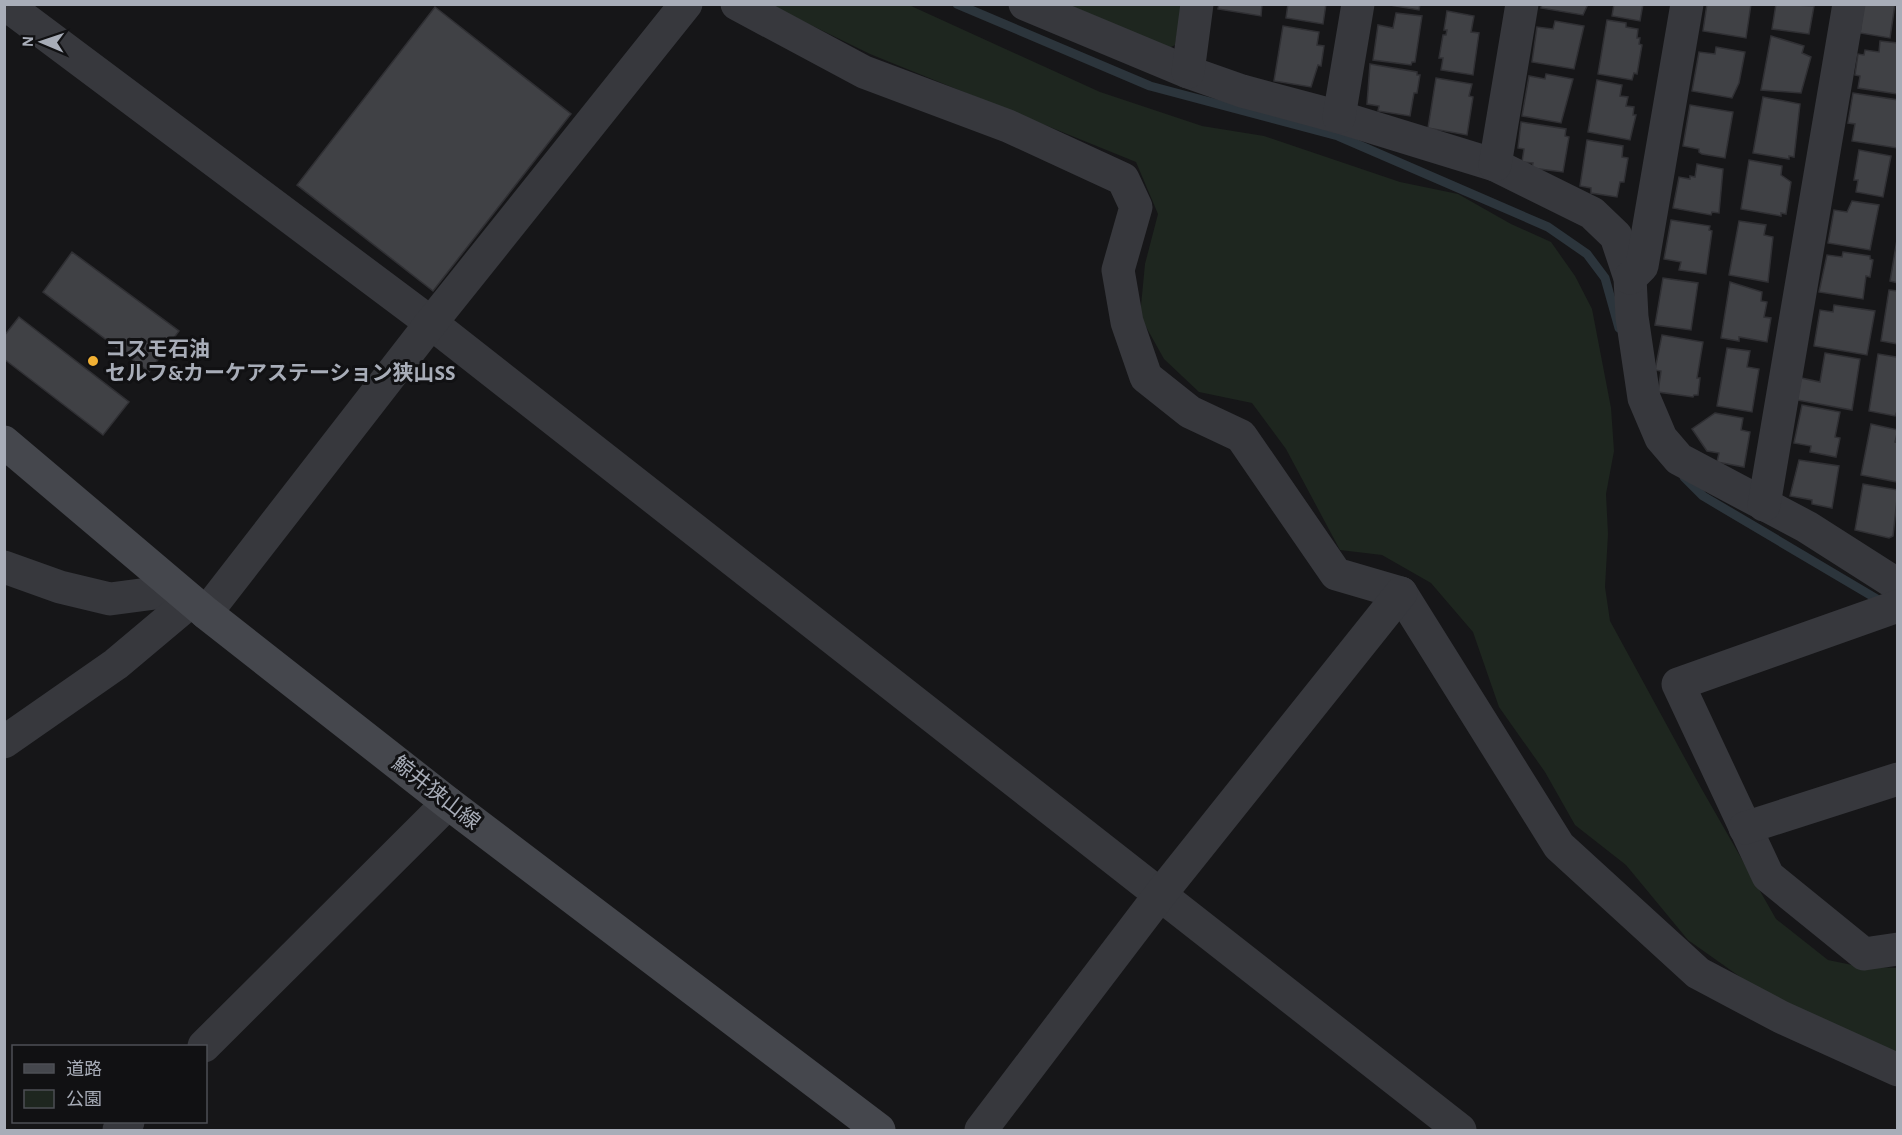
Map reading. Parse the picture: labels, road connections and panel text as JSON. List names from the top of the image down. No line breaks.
{"streets":{"main road":["鯨井狭山線"]},"places":["コスモ石油 セルフ&カーケアステーション狭山SS"],"legend":["道路","公園"],"north":"left"}
